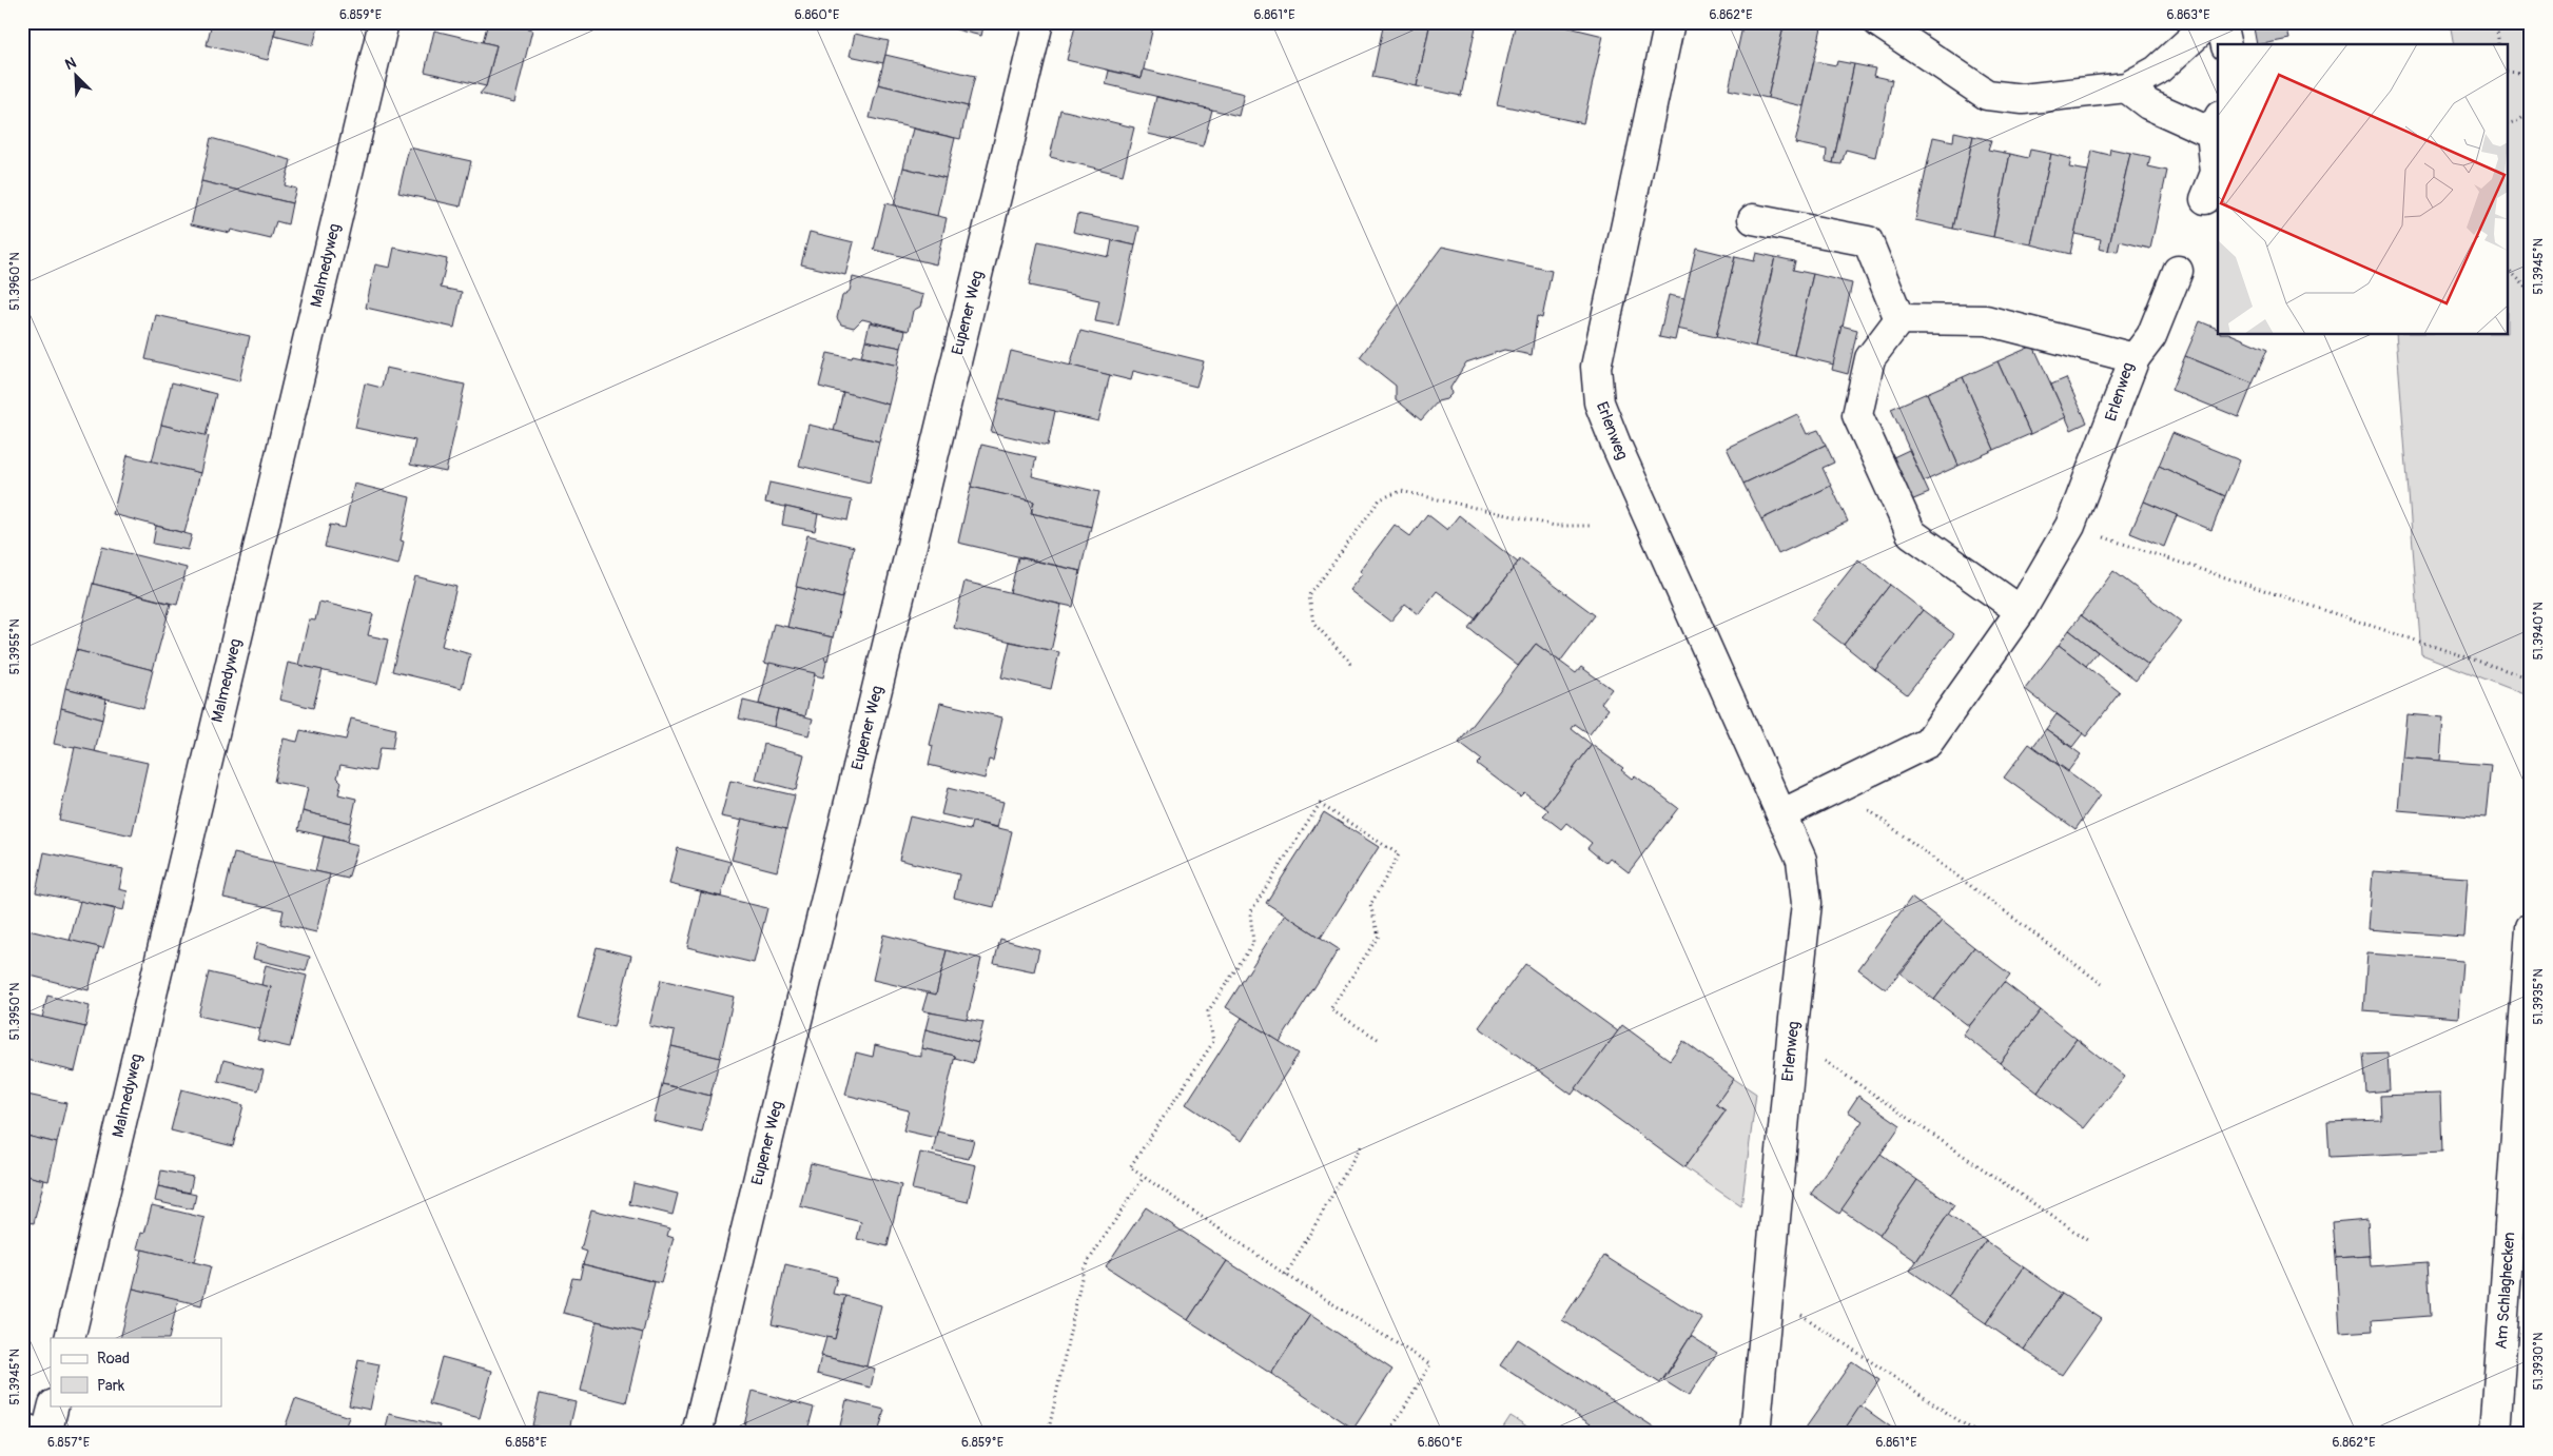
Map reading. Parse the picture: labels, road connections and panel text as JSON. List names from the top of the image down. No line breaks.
{"streets":{"street":["Malmedyweg","Eupener Weg","Erlenweg","Am Schlaghecken"]},"legend":["Road","Park"],"north":"top left","coordinates":["6.859°E","6.860°E","6.861°E","6.862°E","6.863°E","51.3945°N","51.3960°N","51.3940°N","51.3955°N","51.3935°N","51.3950°N","51.3930°N","6.857°E","6.858°E"]}
